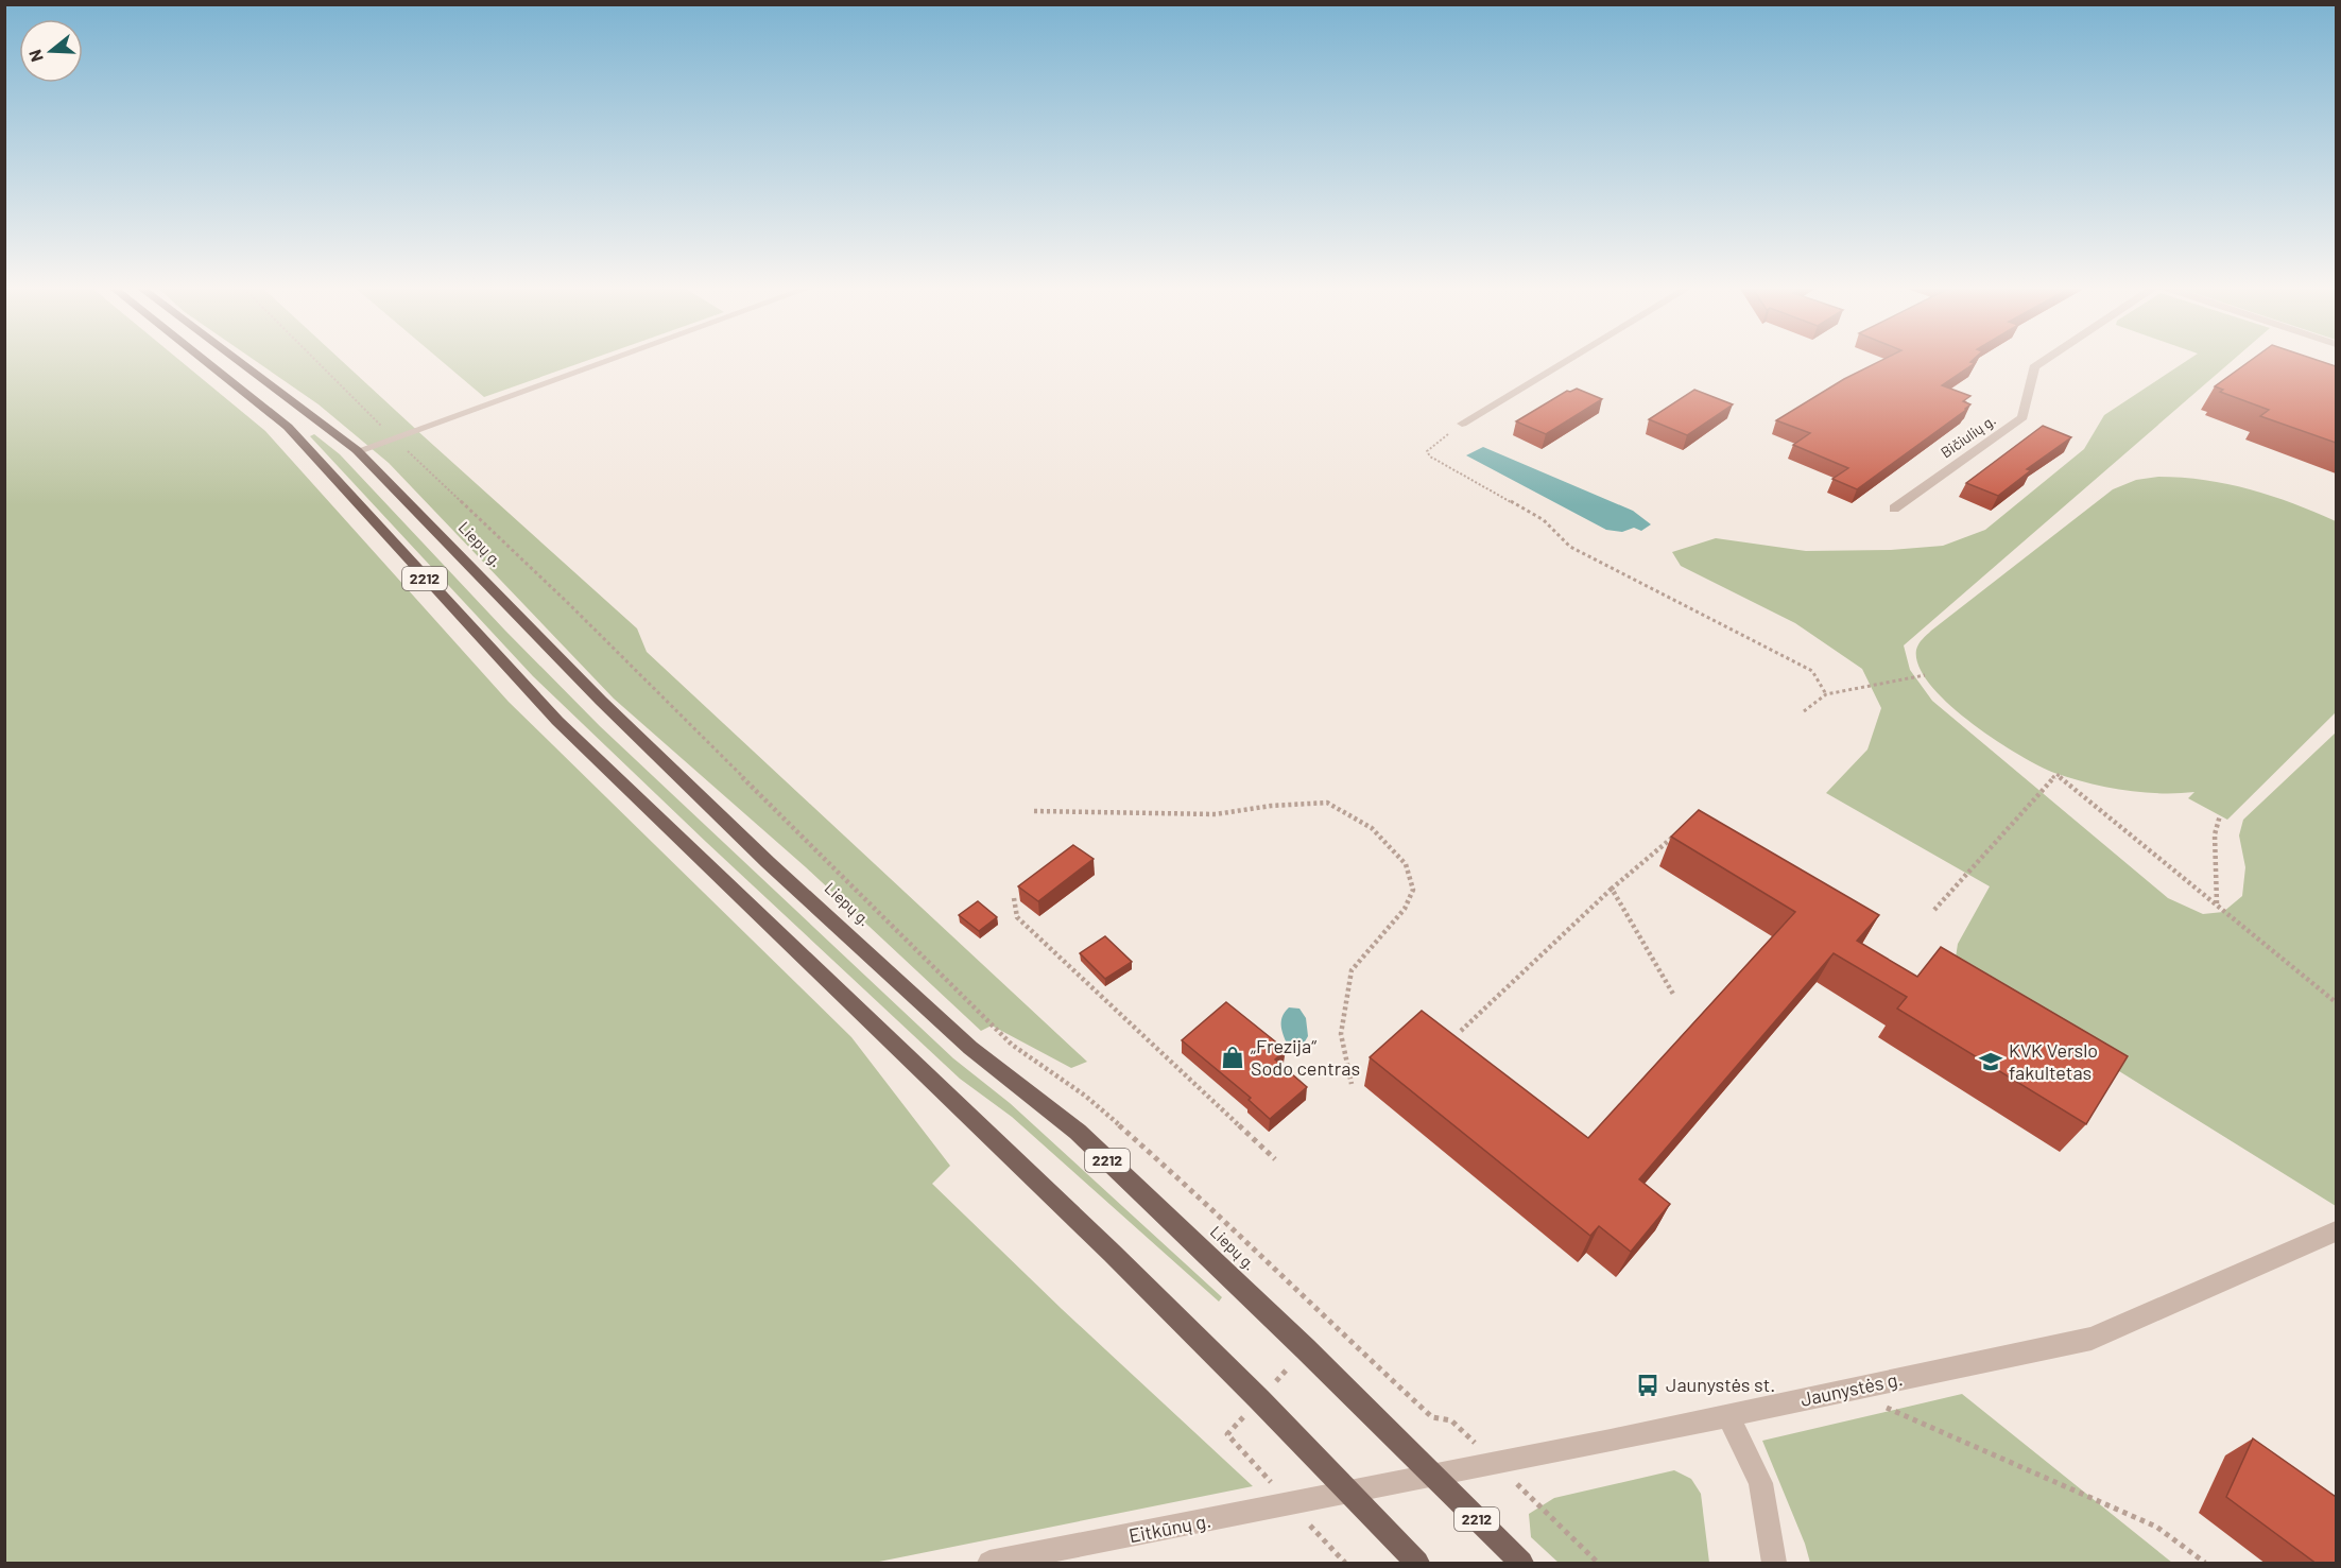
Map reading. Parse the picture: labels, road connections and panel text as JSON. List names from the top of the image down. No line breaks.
{"streets":{"main road":["Liepų g.","2212"],"street":["Bičiulių g.","Jaunystės g.","Eitkūnų g."]},"crossings":[["Liepų g.","Jaunystės g."],["2212","Jaunystės g."],["2212","Eitkūnų g."],["Jaunystės g.","Eitkūnų g."]],"places":{"shop":["„Frezija“ Sodo centras"],"school or university":["KVK Verslo fakultetas"],"bus stop":["Jaunystės st."]},"north":"left"}
